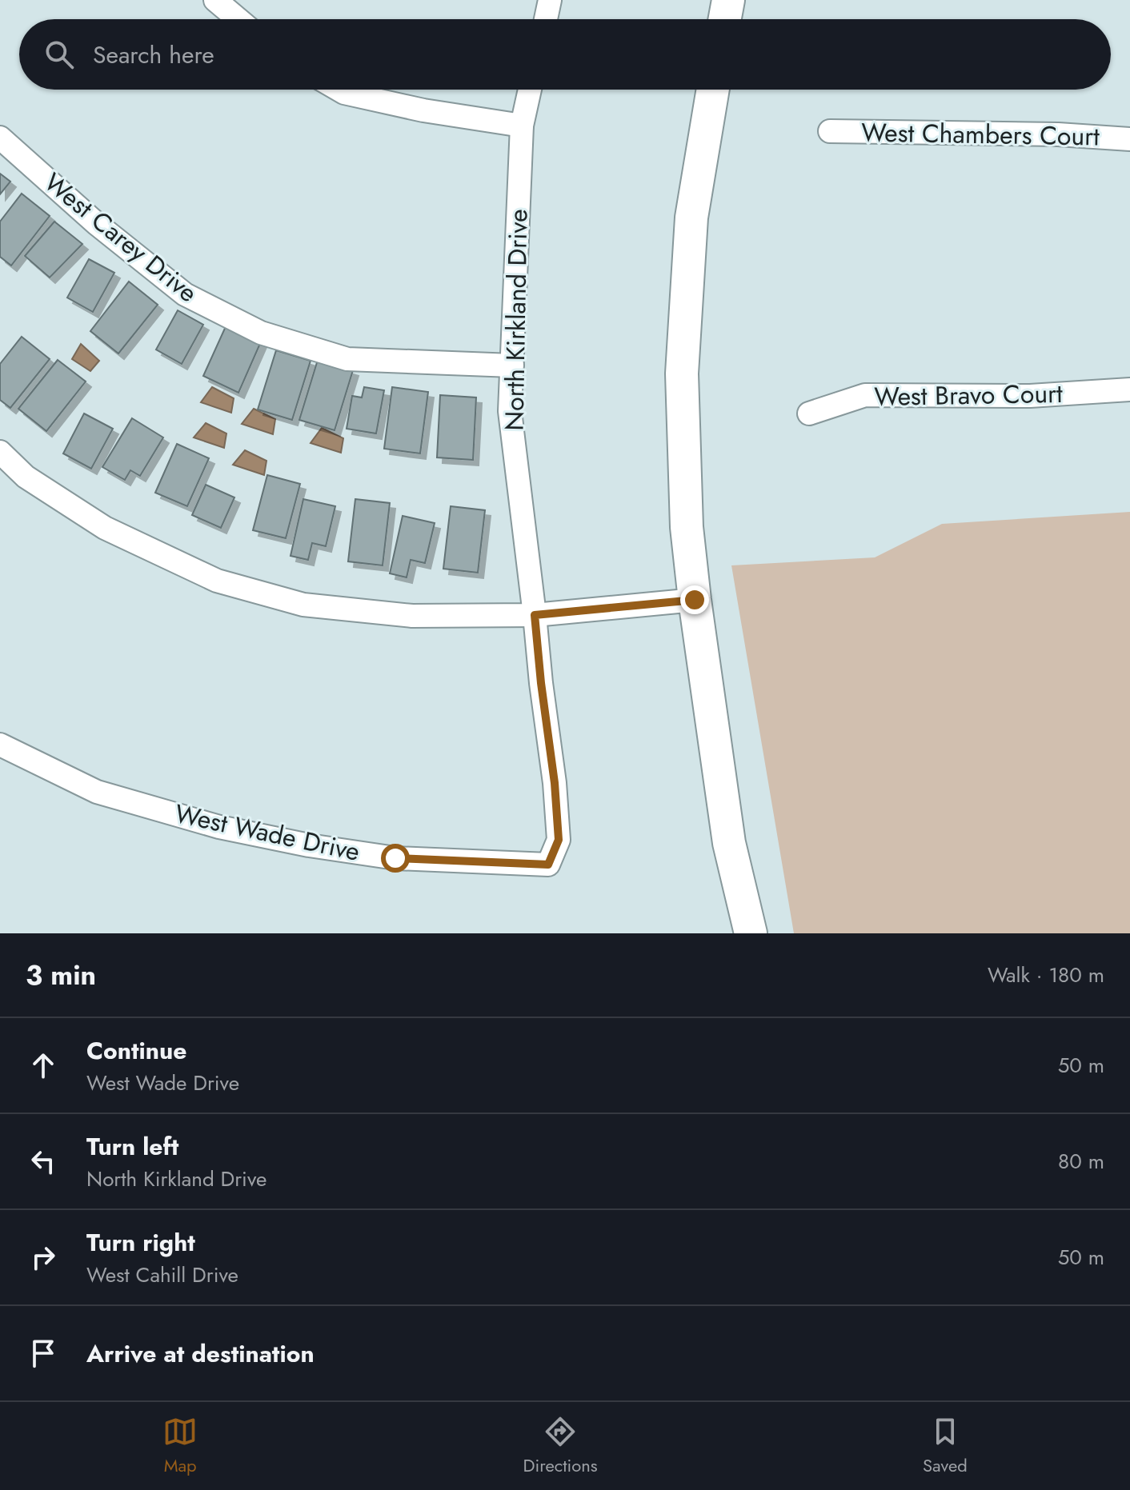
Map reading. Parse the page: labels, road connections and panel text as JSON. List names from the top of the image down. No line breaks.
{"streets":{"street":["West Chambers Court","West Carey Drive","North Kirkland Drive","West Bravo Court","West Wade Drive"]},"crossings":[["West Carey Drive","North Kirkland Drive"],["North Kirkland Drive","West Wade Drive"]],"page":{"search":"Search here","heading":["3 min","Walk · 180 m"],"list":[["Continue","West Wade Drive","50 m"],["Turn left","North Kirkland Drive","80 m"],["Turn right","West Cahill Drive","50 m"],"Arrive at destination"],"nav":["Map","Directions","Saved"]}}
